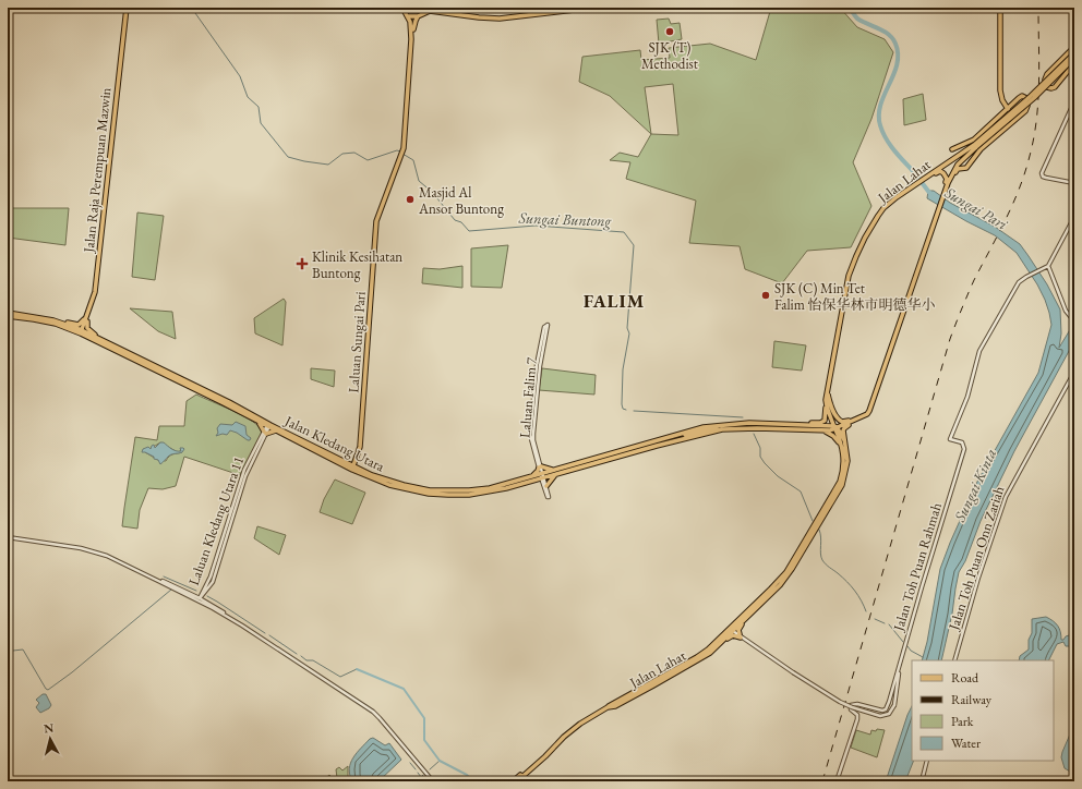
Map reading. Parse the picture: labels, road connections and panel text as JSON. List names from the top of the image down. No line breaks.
{"streets":{"main road":["Jalan Raja Perempuan Mazwin","Jalan Lahat","Laluan Sungai Pari","Jalan Kledang Utara"],"street":["Laluan Falim 7","Laluan Kledang Utara 11","Jalan Toh Puan Onn Zariah","Jalan Toh Puan Rahmah"]},"crossings":[["Jalan Raja Perempuan Mazwin","Jalan Kledang Utara"],["Jalan Lahat","Jalan Kledang Utara"],["Laluan Sungai Pari","Jalan Kledang Utara"],["Laluan Falim 7","Jalan Kledang Utara"],["Jalan Kledang Utara","Laluan Kledang Utara 11"]],"districts":["FALIM"],"water":["Sungai Pari","Sungai Buntong","Sungai Kinta"],"places":{"other":["SJK (T) Methodist","Masjid Al Ansor Buntong","SJK (C) Min Tet Falim 怡保华林市明德华小"],"health":["Klinik Kesihatan Buntong"]},"legend":["Road","Railway","Park","Water"],"north":"top"}
